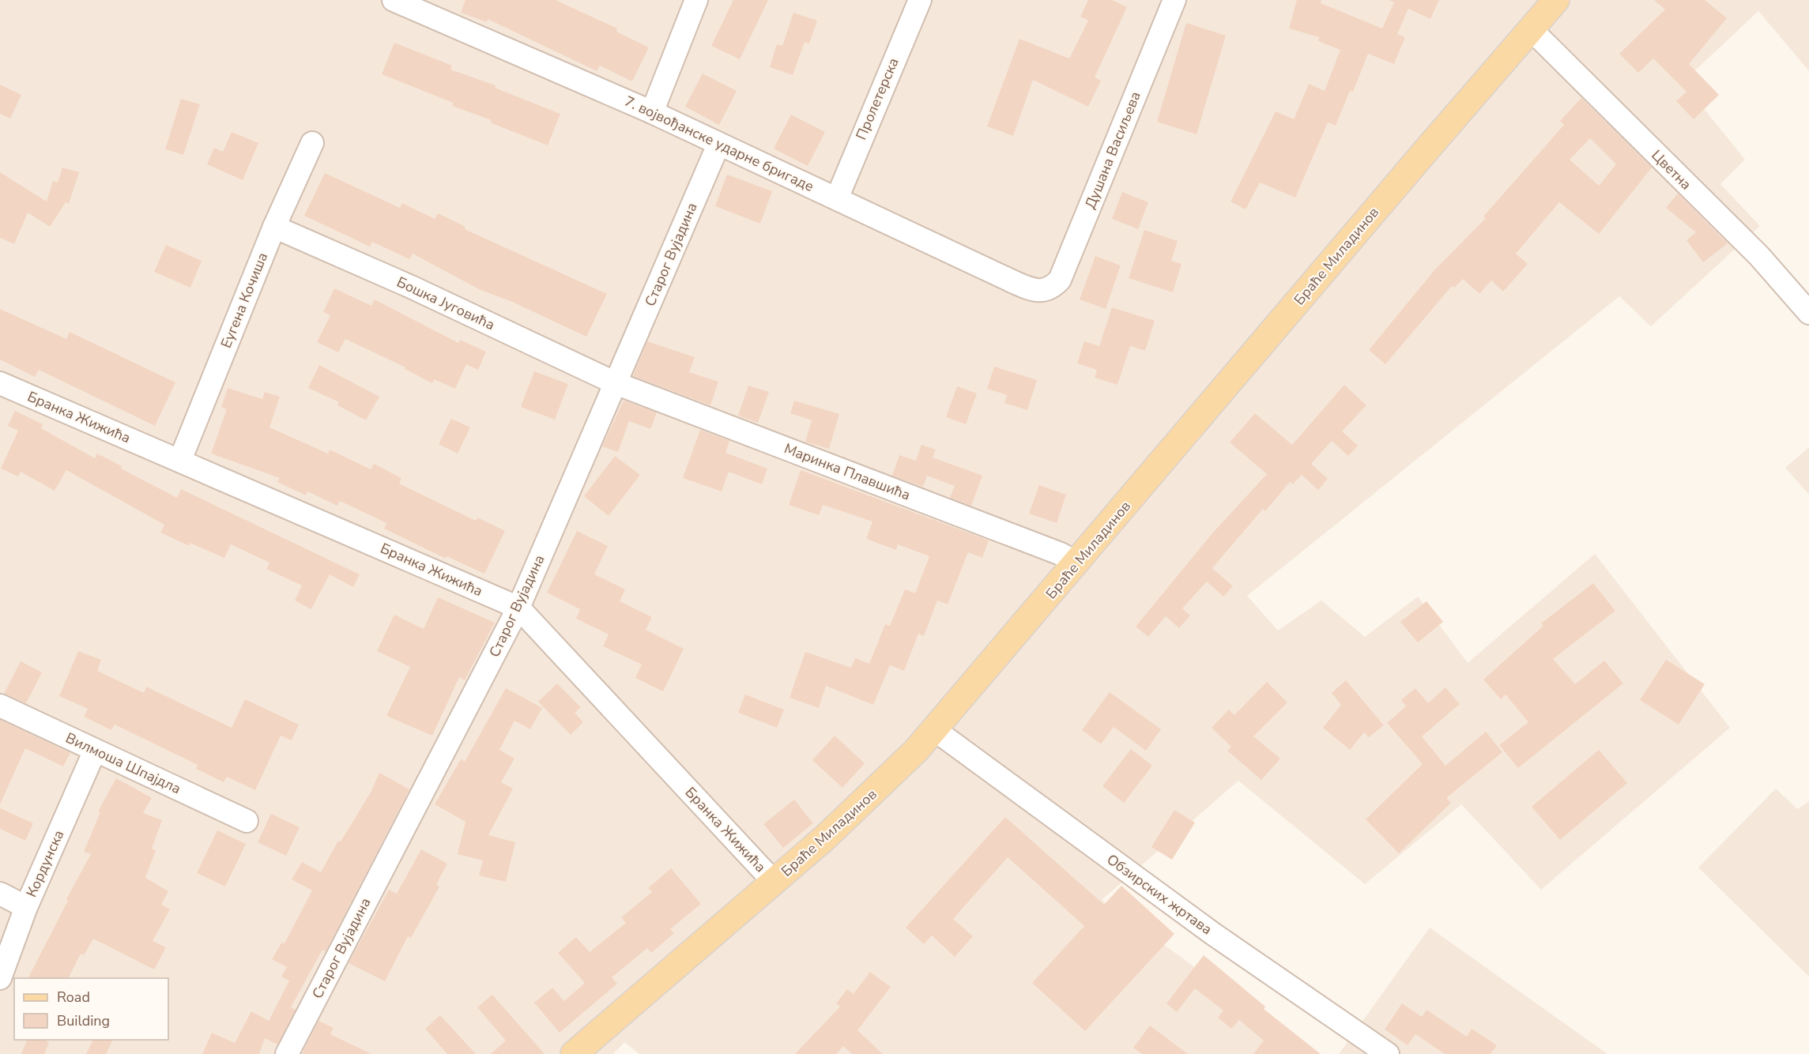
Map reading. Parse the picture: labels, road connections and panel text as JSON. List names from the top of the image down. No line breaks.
{"streets":{"main road":["Браће Миладинов"],"street":["Пролетерска","7. војвођанске ударне бригаде","Душана Васиљева","Цветна","Старог Вујадина","Еугена Кочиша","Бошка Југовића","Бранка Жижића","Маринка Плавшића","Вилмоша Шпајдла","Кордунска","Обзирских жртава"]},"crossings":[["Пролетерска","7. војвођанске ударне бригаде"],["7. војвођанске ударне бригаде","Душана Васиљева"],["7. војвођанске ударне бригаде","Старог Вујадина"],["Цветна","Браће Миладинов"],["Старог Вујадина","Бошка Југовића"],["Старог Вујадина","Бранка Жижића"],["Старог Вујадина","Маринка Плавшића"],["Браће Миладинов","Бранка Жижића"],["Браће Миладинов","Маринка Плавшића"],["Браће Миладинов","Обзирских жртава"],["Еугена Кочиша","Бошка Југовића"],["Еугена Кочиша","Бранка Жижића"],["Бошка Југовића","Маринка Плавшића"],["Вилмоша Шпајдла","Кордунска"]],"legend":["Road","Building"]}
